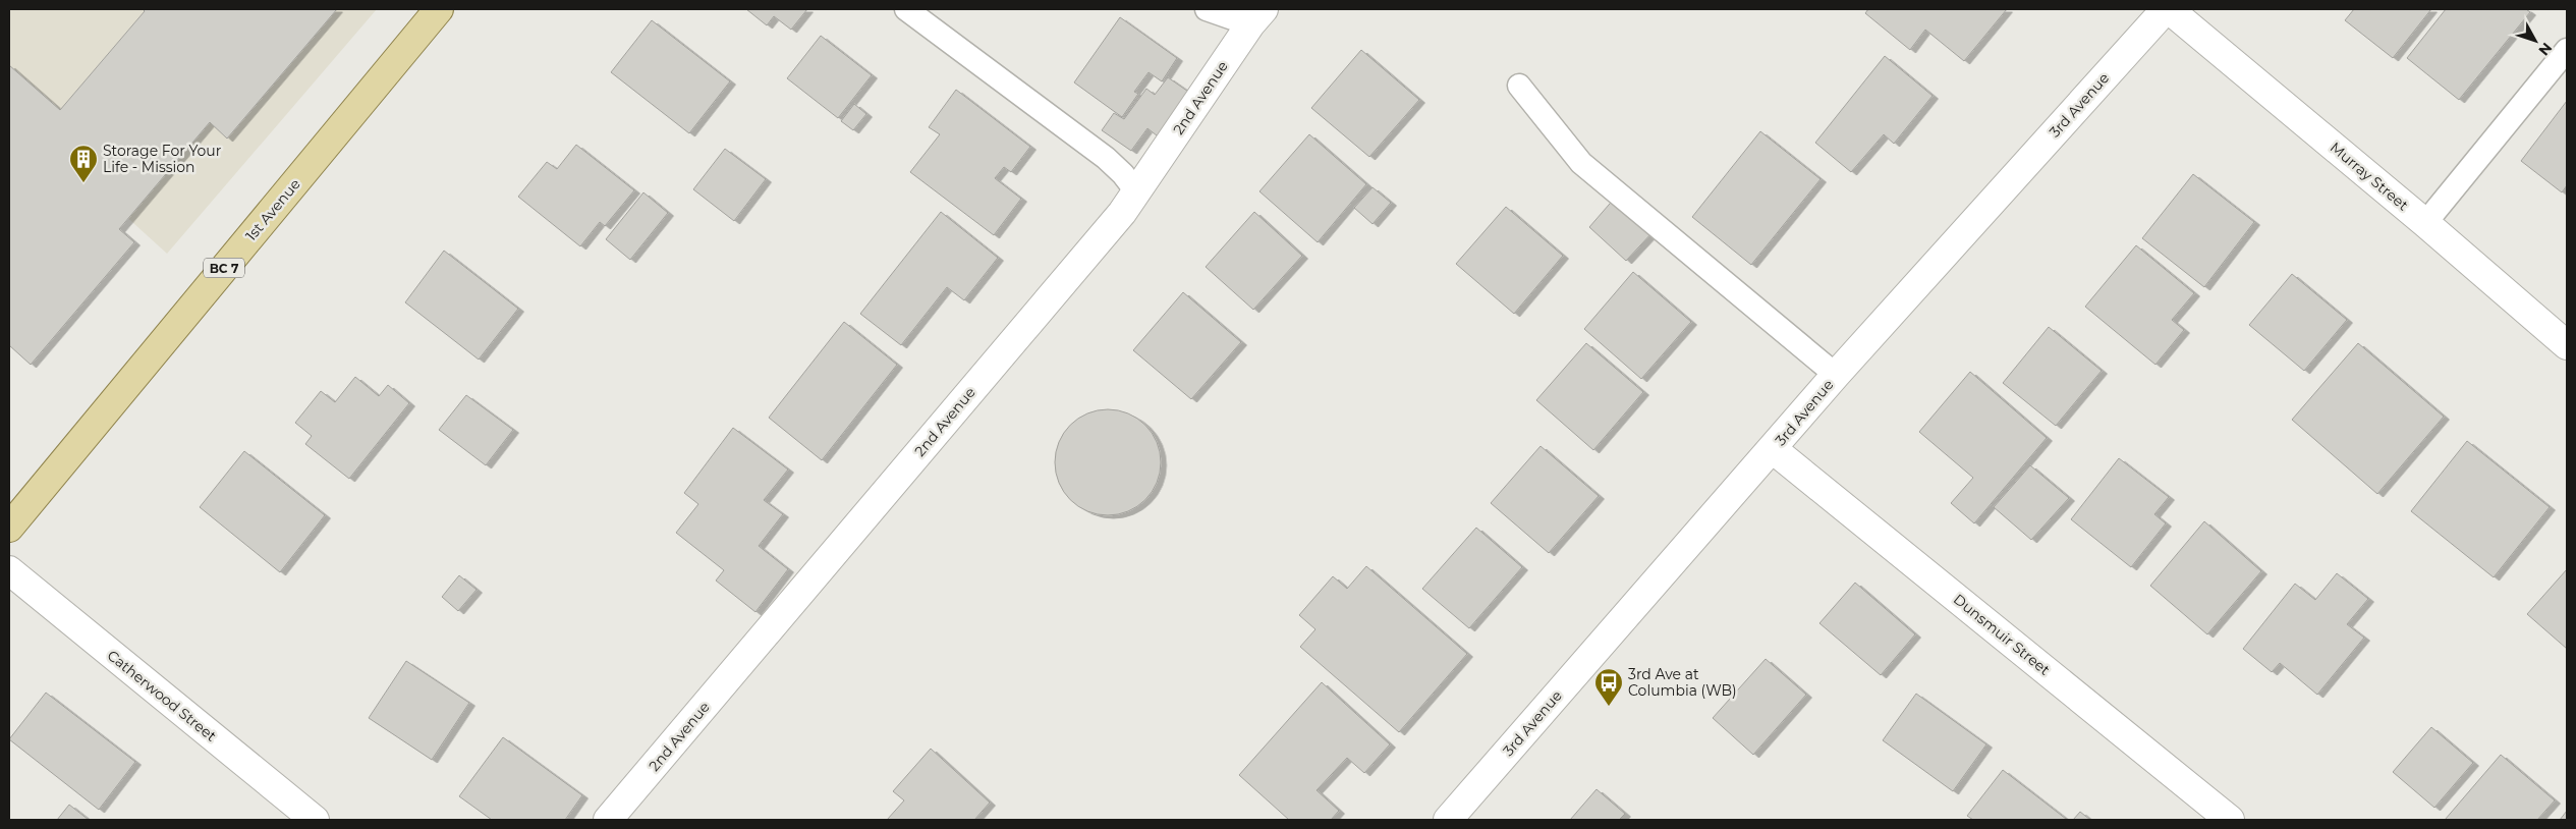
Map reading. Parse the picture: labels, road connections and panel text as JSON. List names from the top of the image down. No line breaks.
{"streets":{"main road":["1st Avenue","BC 7"],"street":["2nd Avenue","3rd Avenue","Murray Street","Dunsmuir Street","Catherwood Street"]},"crossings":[["3rd Avenue","Murray Street"],["3rd Avenue","Dunsmuir Street"]],"places":{"building":["Storage For Your Life - Mission"],"bus stop":["3rd Ave at Columbia (WB)"]},"north":"bottom right"}
